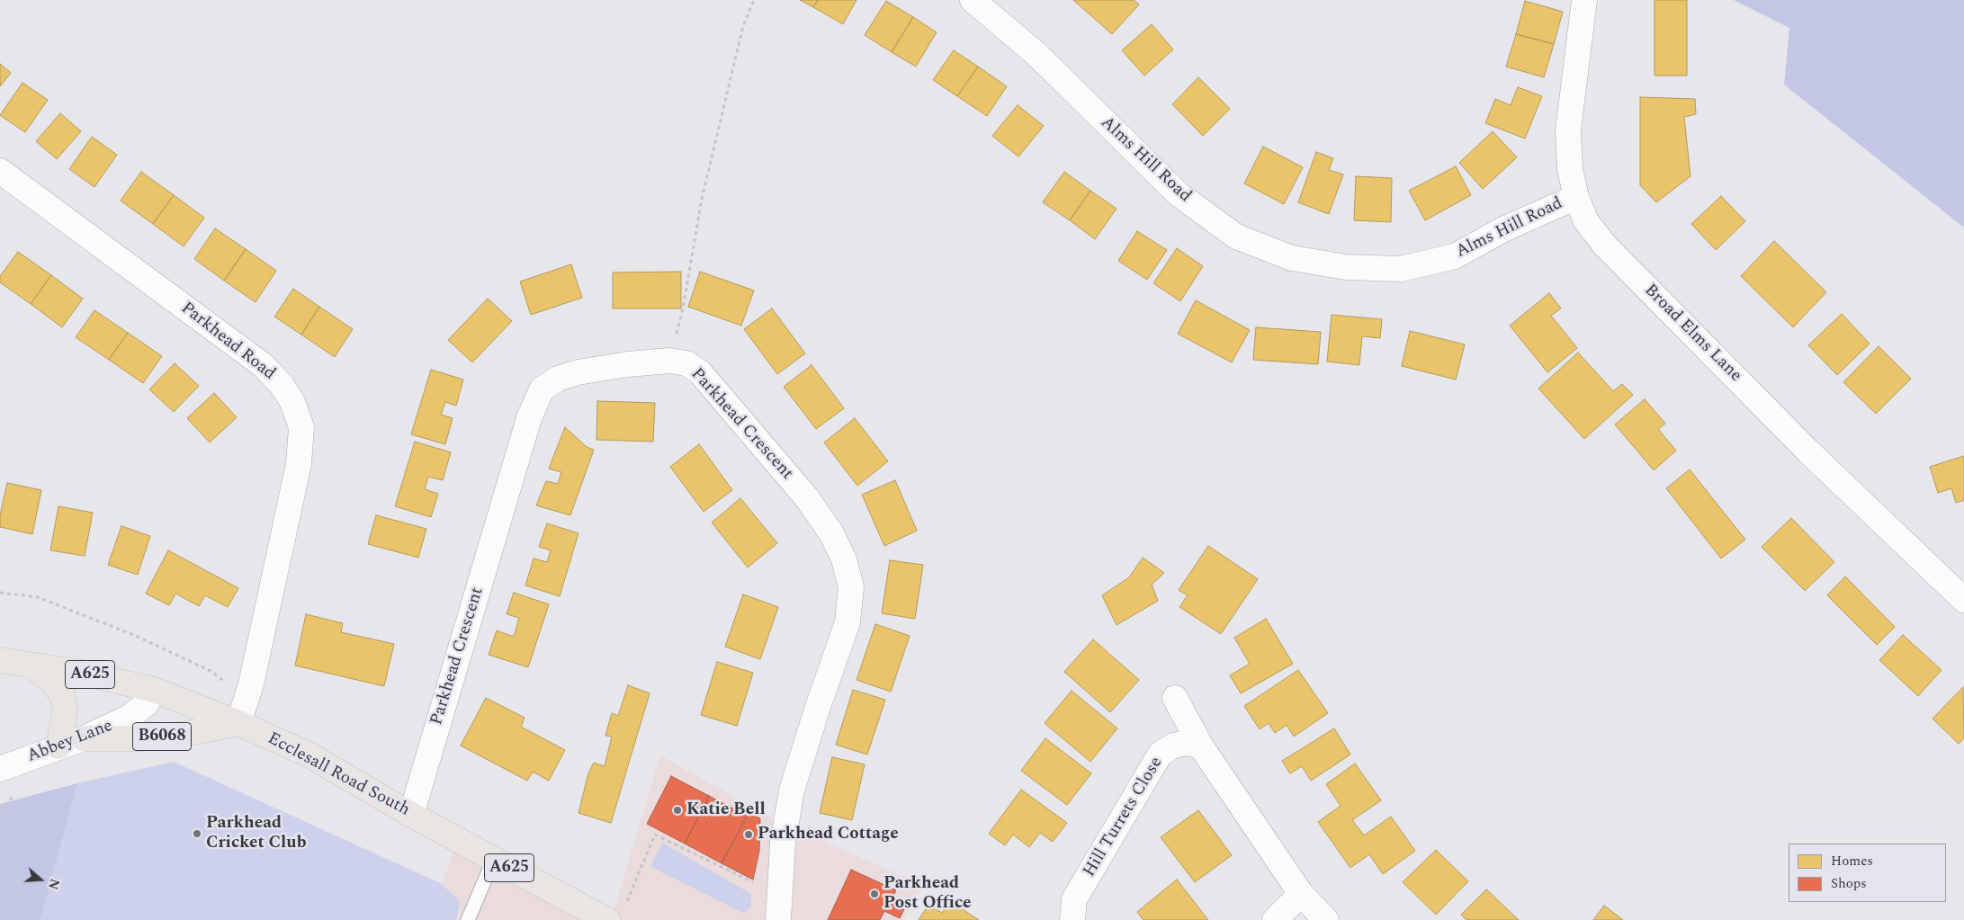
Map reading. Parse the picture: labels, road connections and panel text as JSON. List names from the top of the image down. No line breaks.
{"streets":{"main road":["A625","B6068","Ecclesall Road South"],"street":["Alms Hill Road","Broad Elms Lane","Parkhead Road","Parkhead Crescent","Abbey Lane","Hill Turrets Close"]},"crossings":[["Alms Hill Road","Broad Elms Lane"],["Parkhead Road","B6068"],["Parkhead Road","Ecclesall Road South"],["Parkhead Crescent","Ecclesall Road South"],["A625","Abbey Lane"],["A625","Ecclesall Road South"],["B6068","Abbey Lane"],["B6068","Ecclesall Road South"],["Abbey Lane","Ecclesall Road South"]],"places":["Katie Bell","Parkhead Cricket Club","Parkhead Cottage","Parkhead Post Office"],"legend":["Homes","Shops"],"north":"right"}
